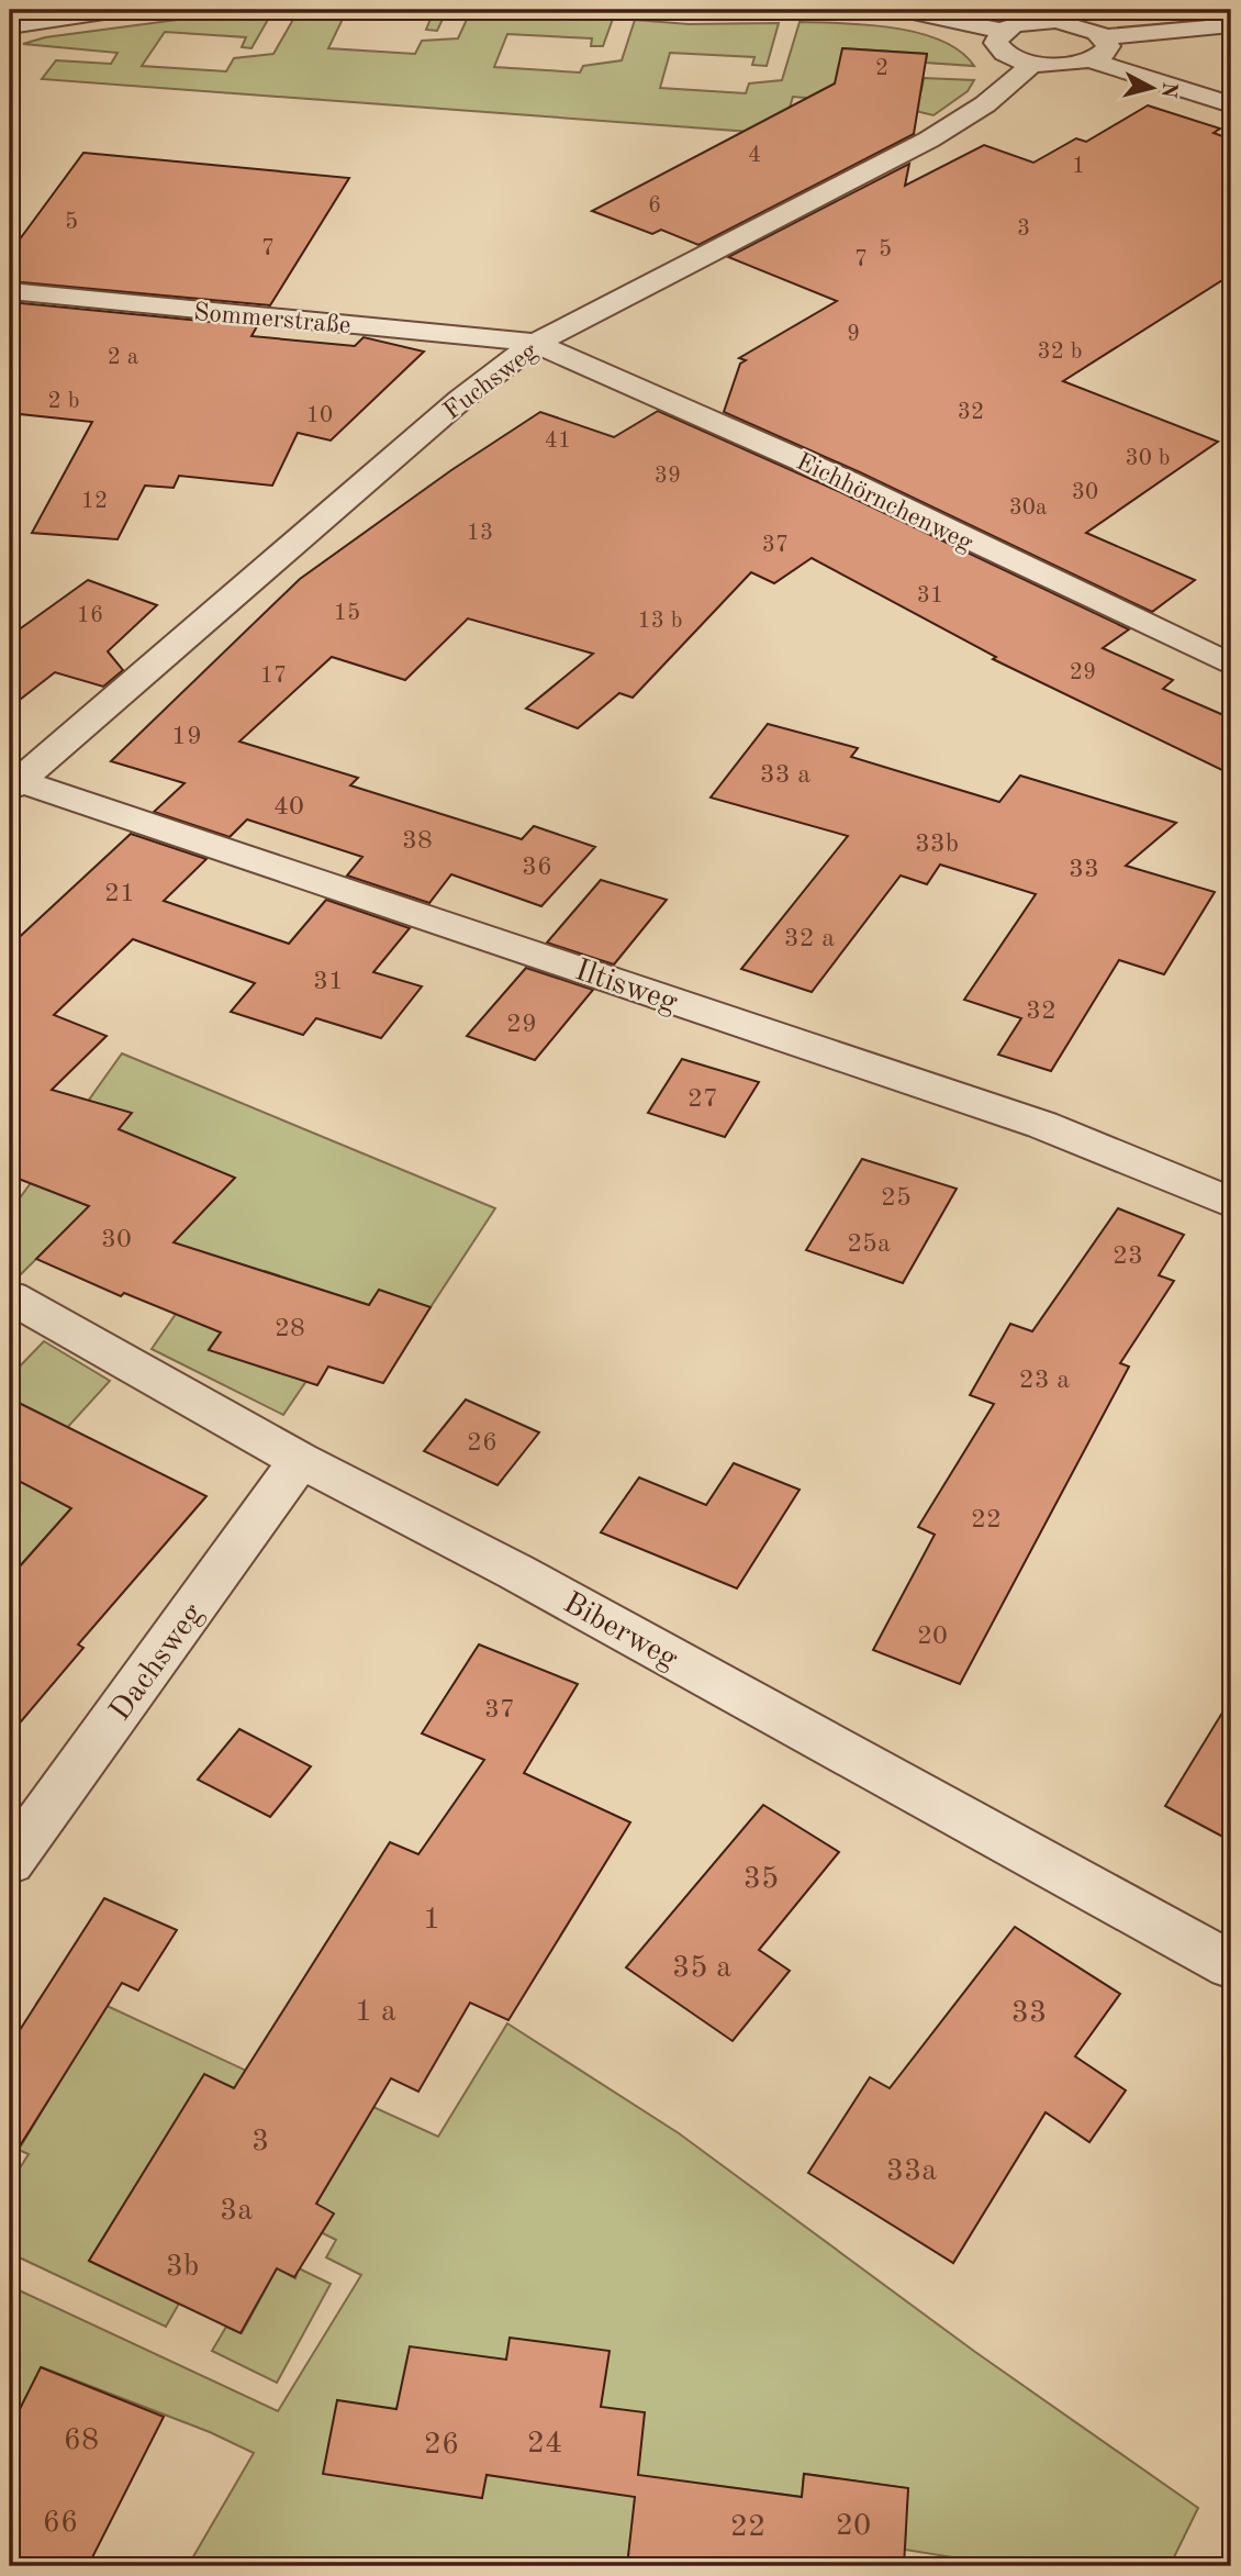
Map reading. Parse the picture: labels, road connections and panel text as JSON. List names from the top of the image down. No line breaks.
{"streets":{"street":["Sommerstraße","Fuchsweg","Eichhörnchenweg","Iltisweg","Biberweg","Dachsweg"]},"crossings":[["Sommerstraße","Fuchsweg"],["Sommerstraße","Eichhörnchenweg"],["Fuchsweg","Eichhörnchenweg"],["Fuchsweg","Iltisweg"],["Biberweg","Dachsweg"]],"house_numbers":["2","4","1","6","5","3","7","5","7","9","32 b","2 a","2 b","32","10","41","30 b","39","30","12","30a","13","37","31","15","16","13 b","29","17","19","33 a","40","38","33b","36","33","21","32 a","31","32","29","27","25","30","25a","23","28","23 a","26","22","20","37","35","1","35 a","1 a","33","3","33a","3a","3b","68","24","26","66","20","22"],"north":"right"}
